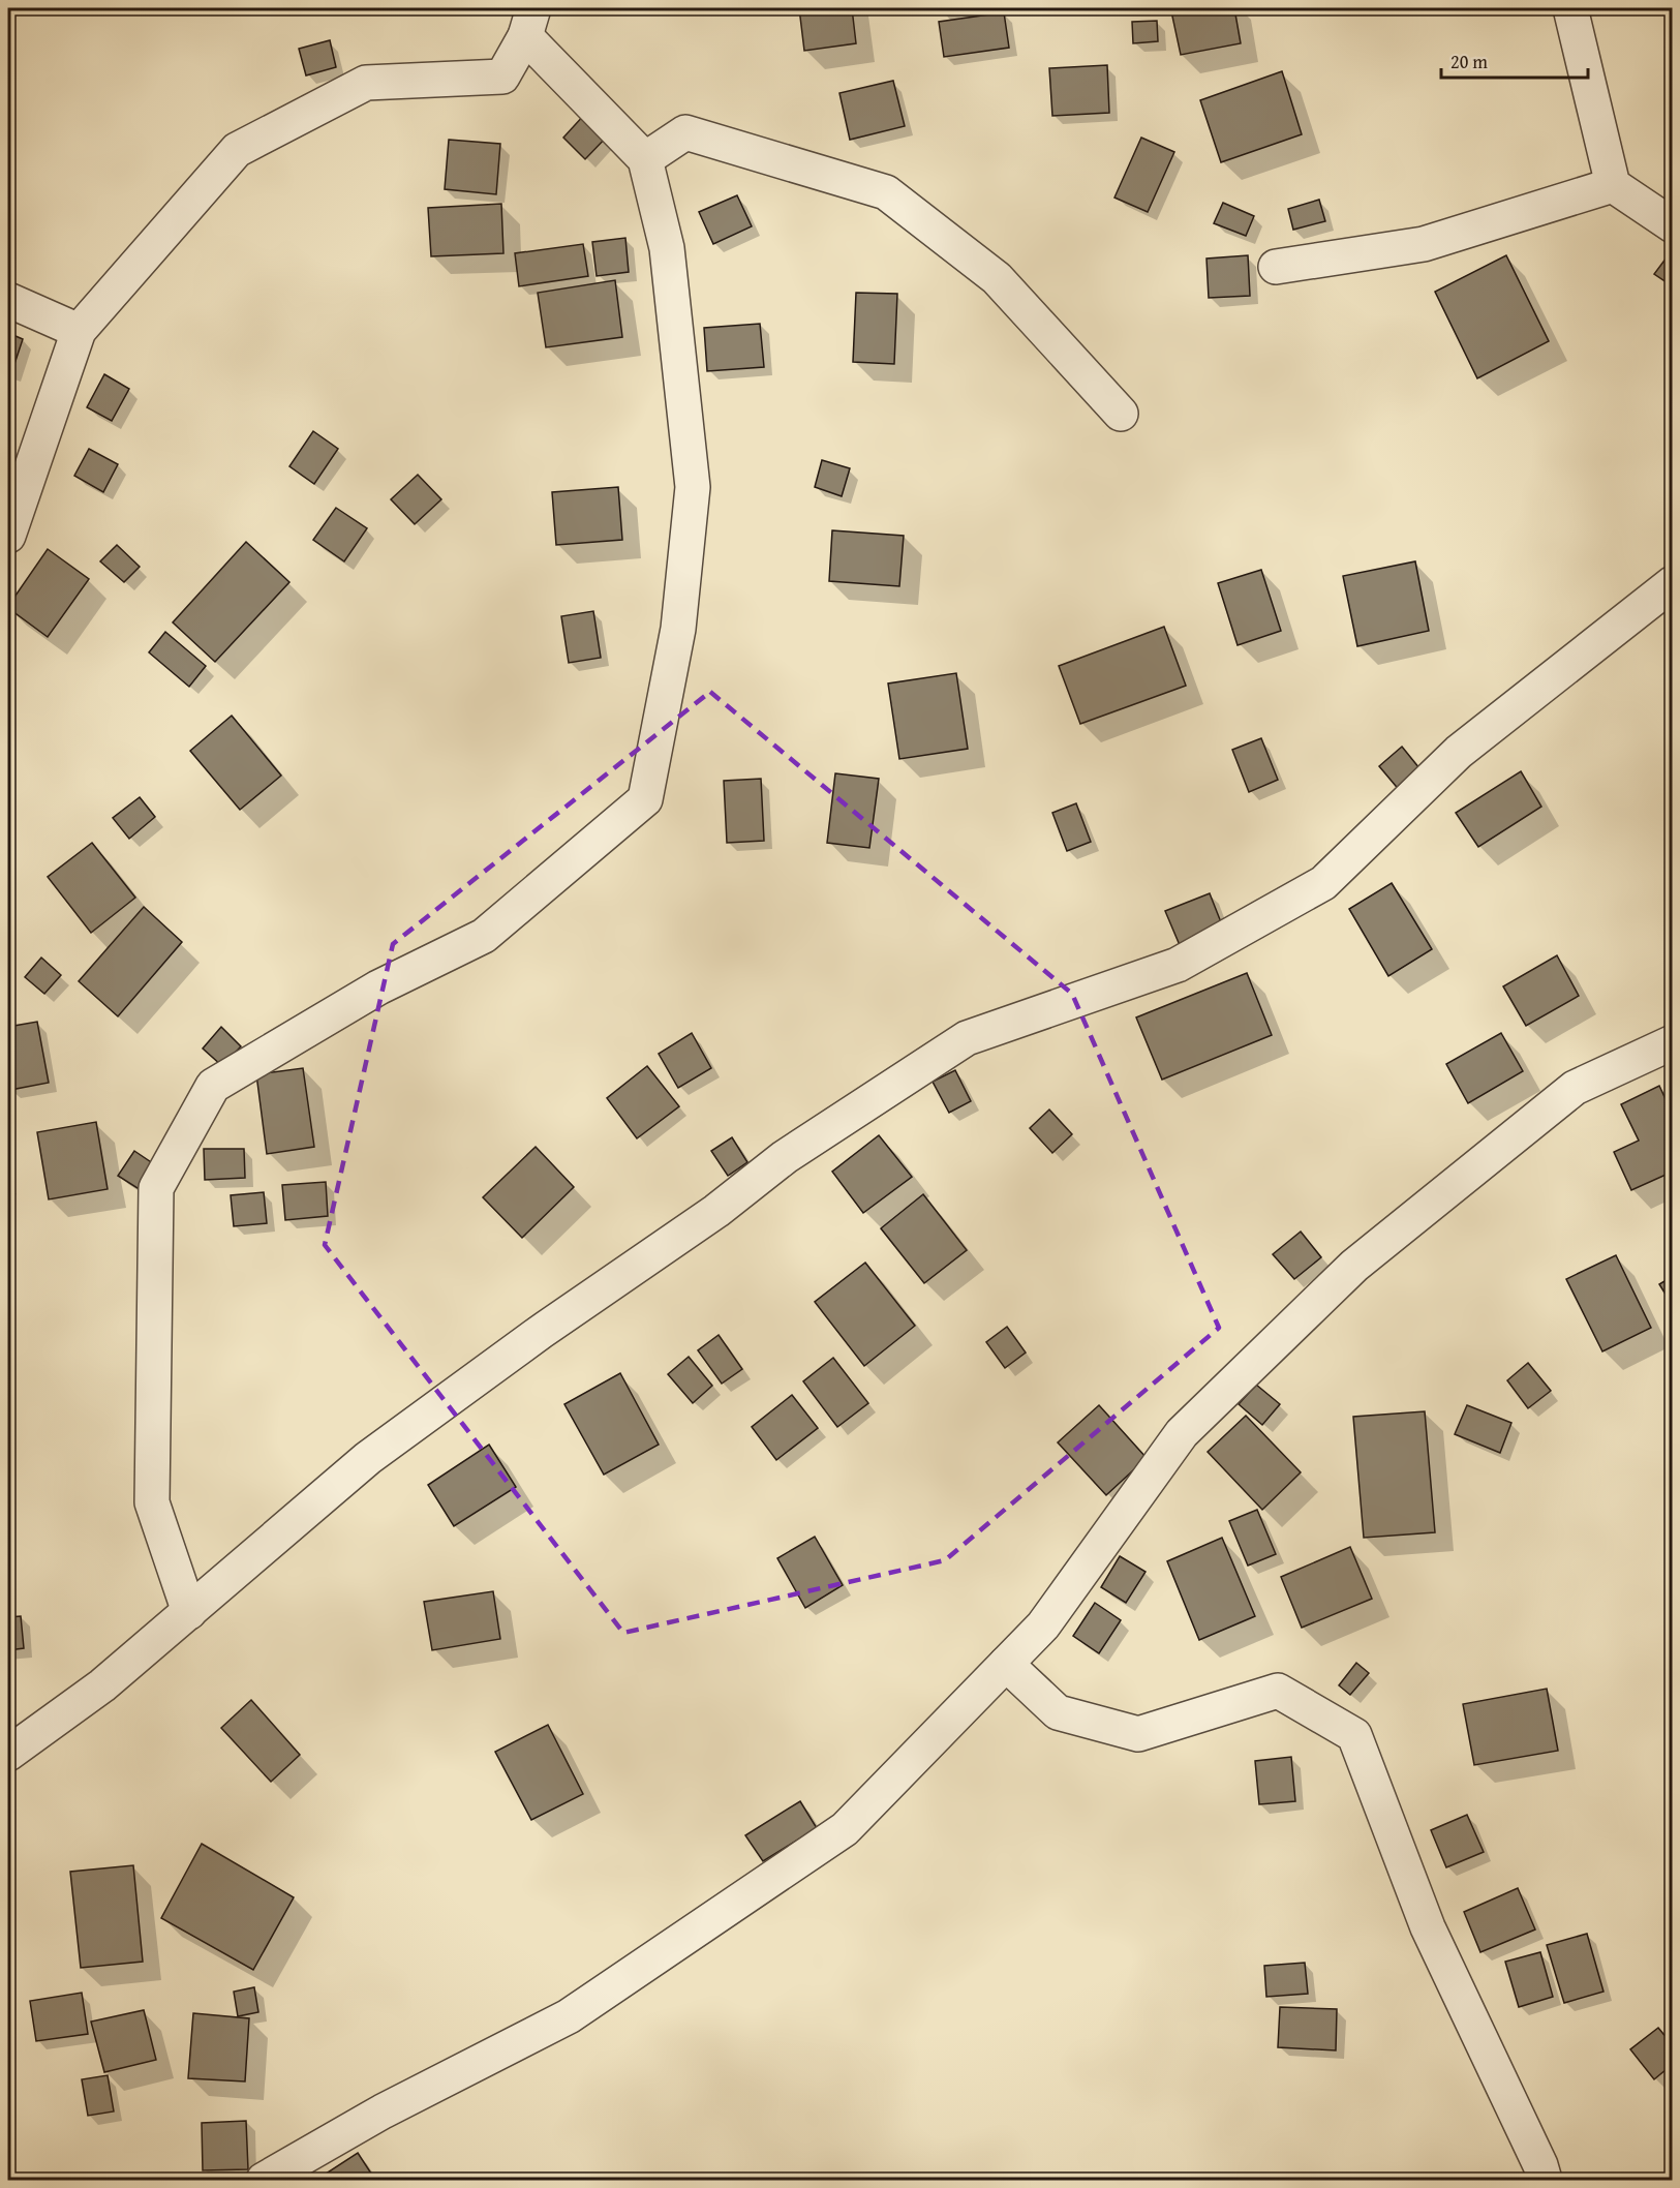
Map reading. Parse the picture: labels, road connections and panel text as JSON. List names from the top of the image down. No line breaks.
{"scale_bar":"20 m"}
